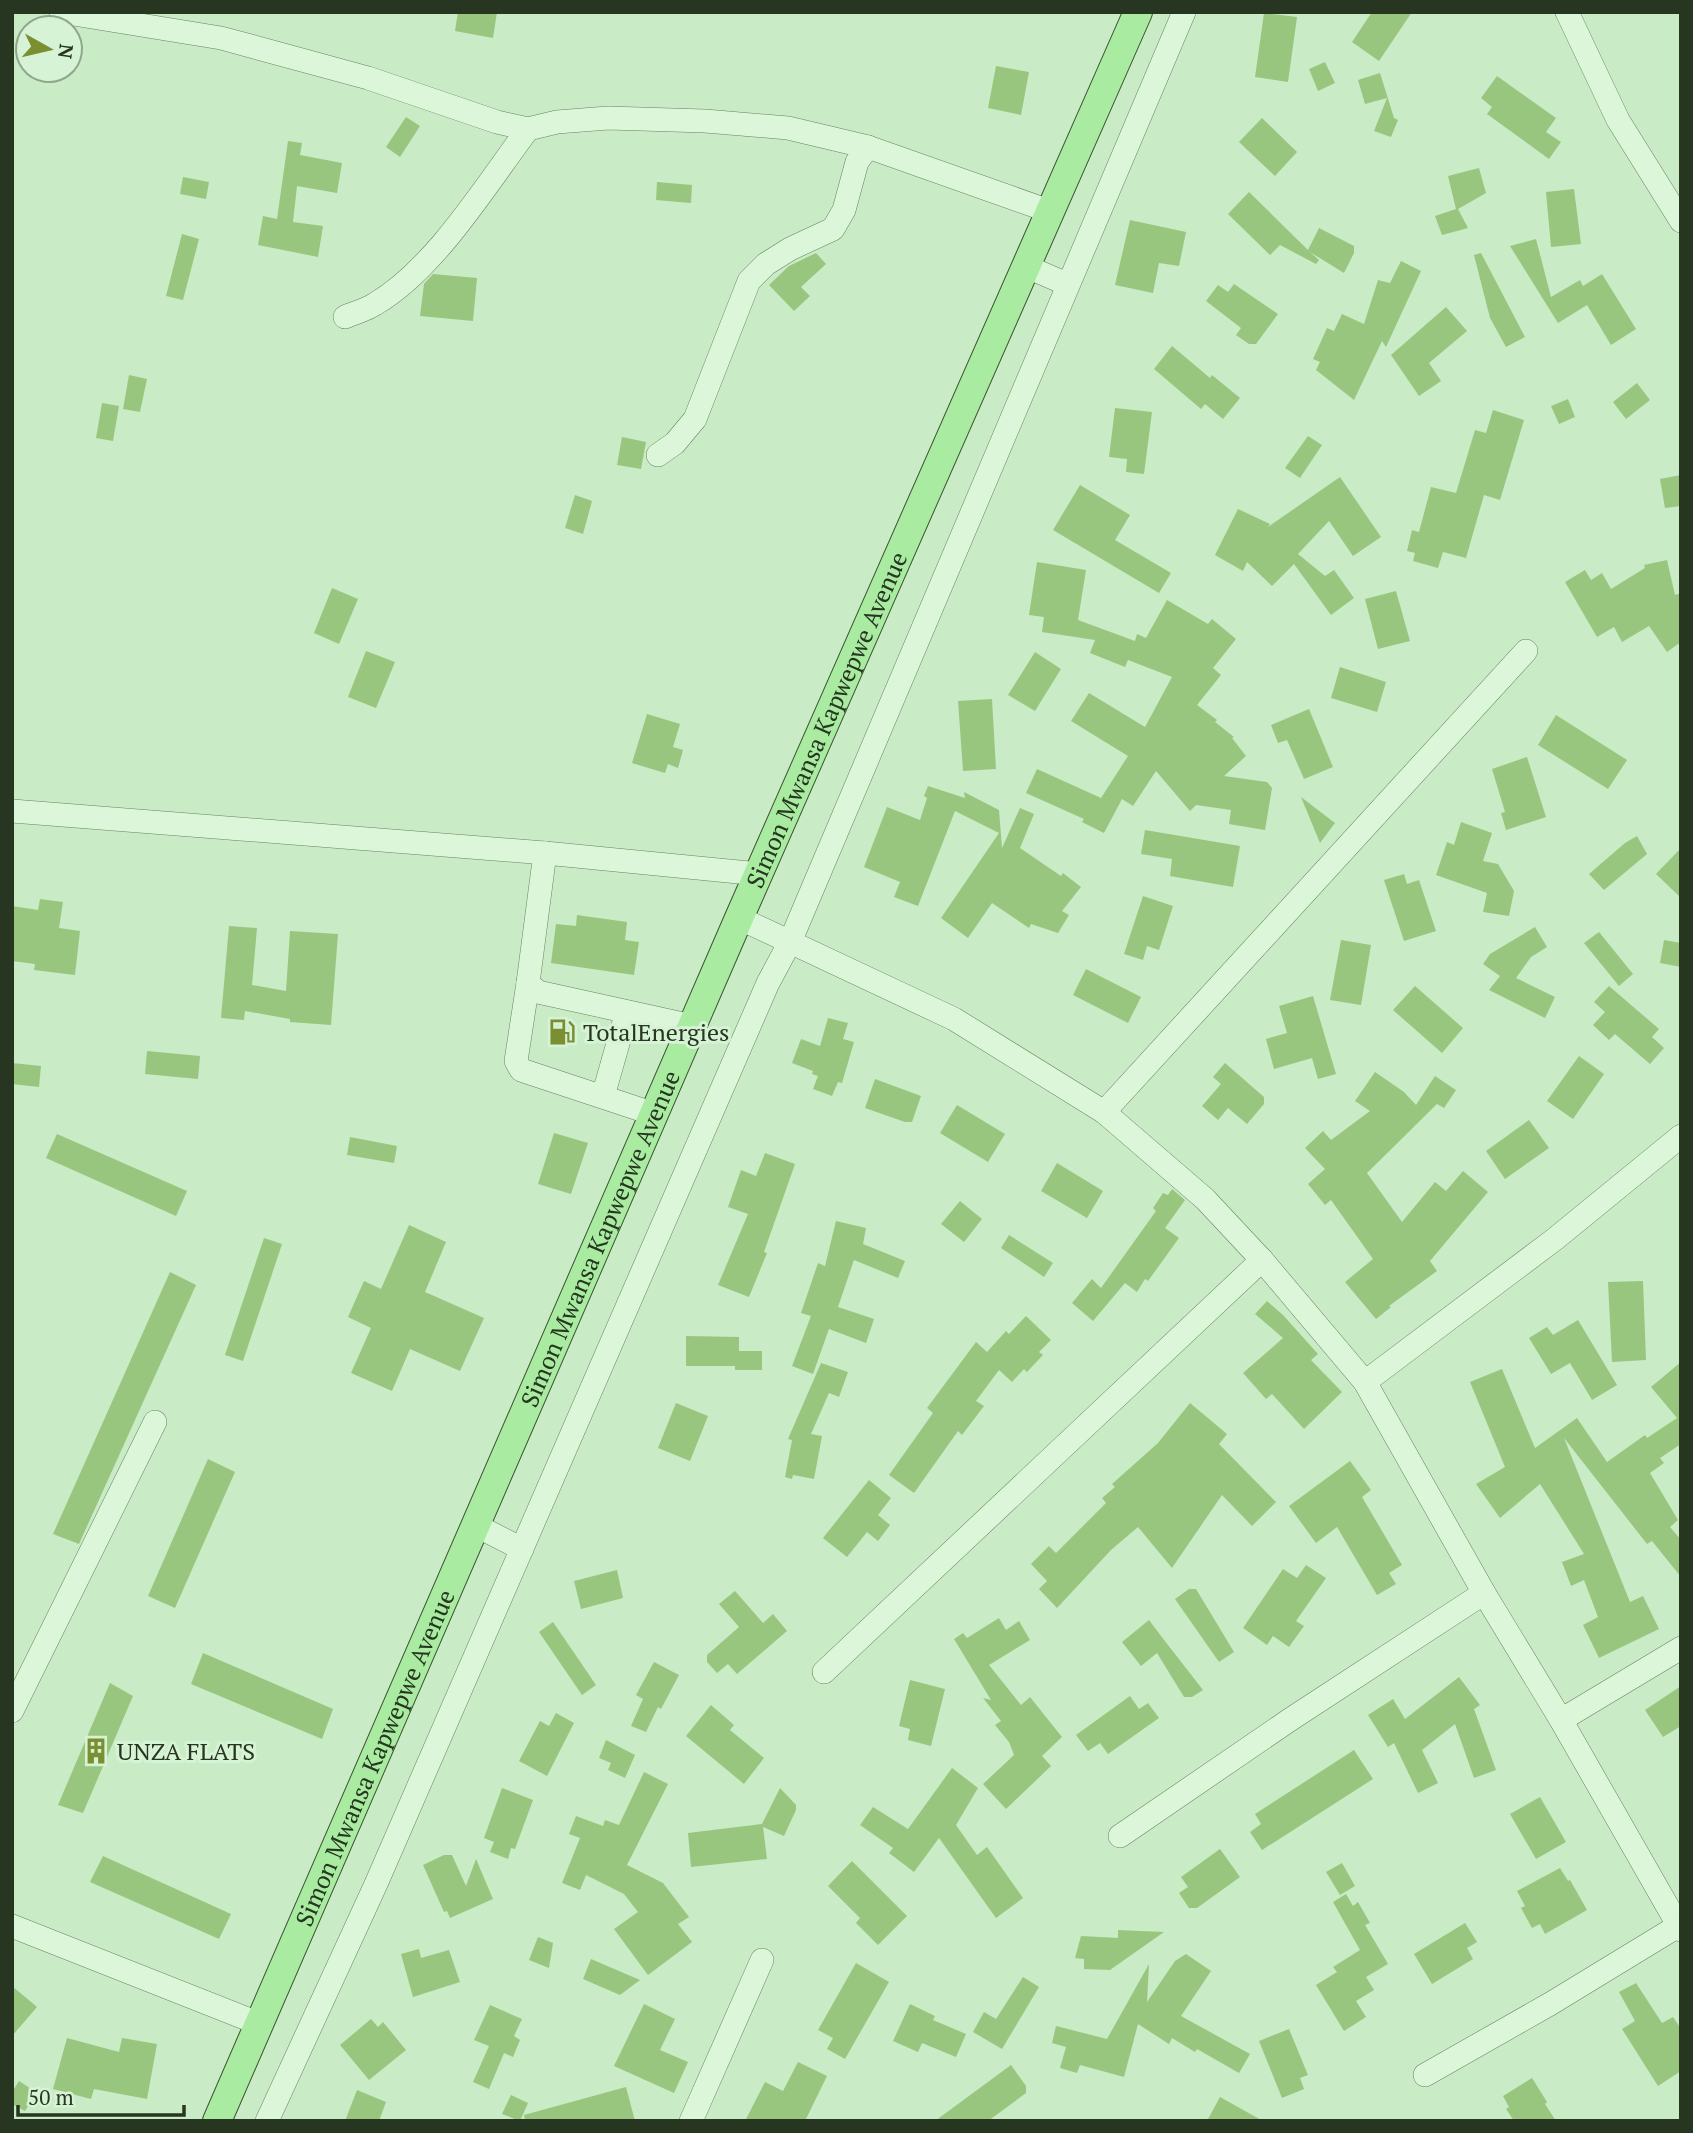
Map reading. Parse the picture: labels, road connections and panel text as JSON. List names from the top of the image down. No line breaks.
{"streets":{"main road":["Simon Mwansa Kapwepwe Avenue"]},"places":{"fuel station":["TotalEnergies"],"building":["UNZA FLATS"]},"scale_bar":"50 m","north":"right"}
